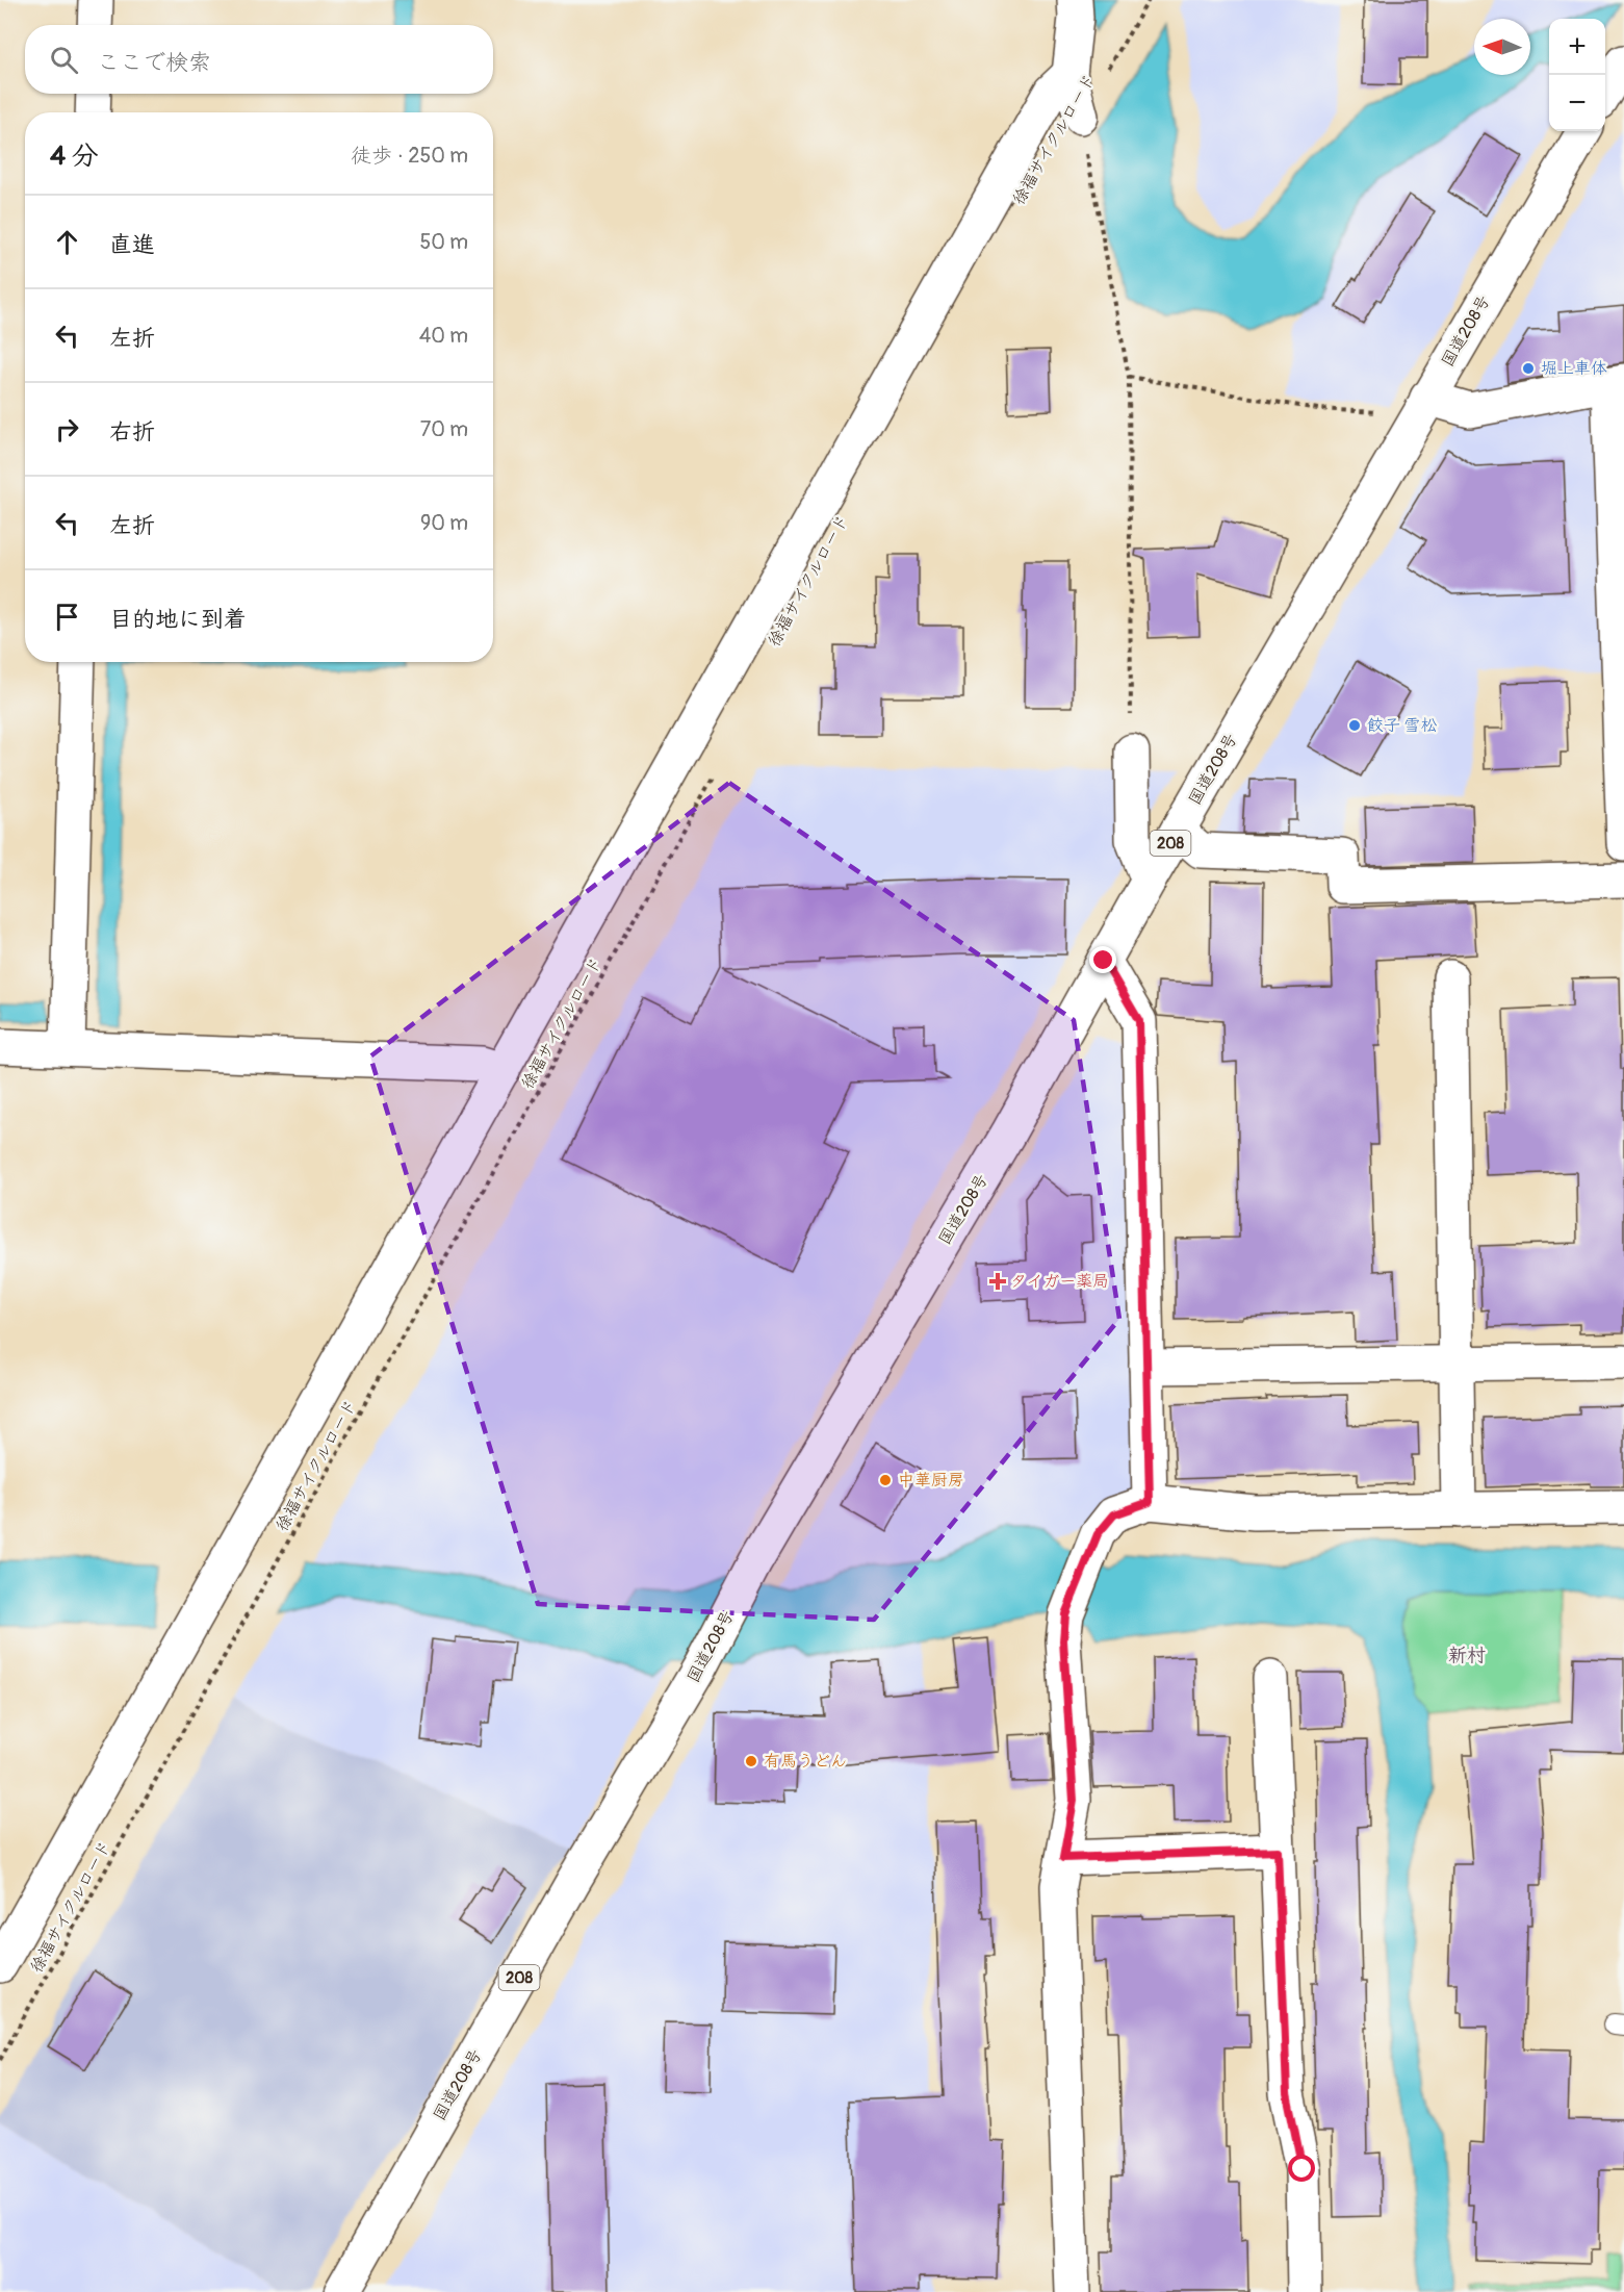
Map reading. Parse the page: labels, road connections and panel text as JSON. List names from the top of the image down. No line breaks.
{"streets":{"main road":["国道208号","208"],"path":["徐福サイクルロード"]},"districts":["新村"],"places":{"other":["堀上車体","餃子 雪松","中華厨房","有馬うどん"],"health":["タイガー薬局"]},"north":"left","page":{"map_buttons":["+","−"],"search":"ここで検索","heading":["4 分","徒歩 · 250 m"],"list":[["直進","50 m"],["左折","40 m"],["右折","70 m"],["左折","90 m"],"目的地に到着"]}}
